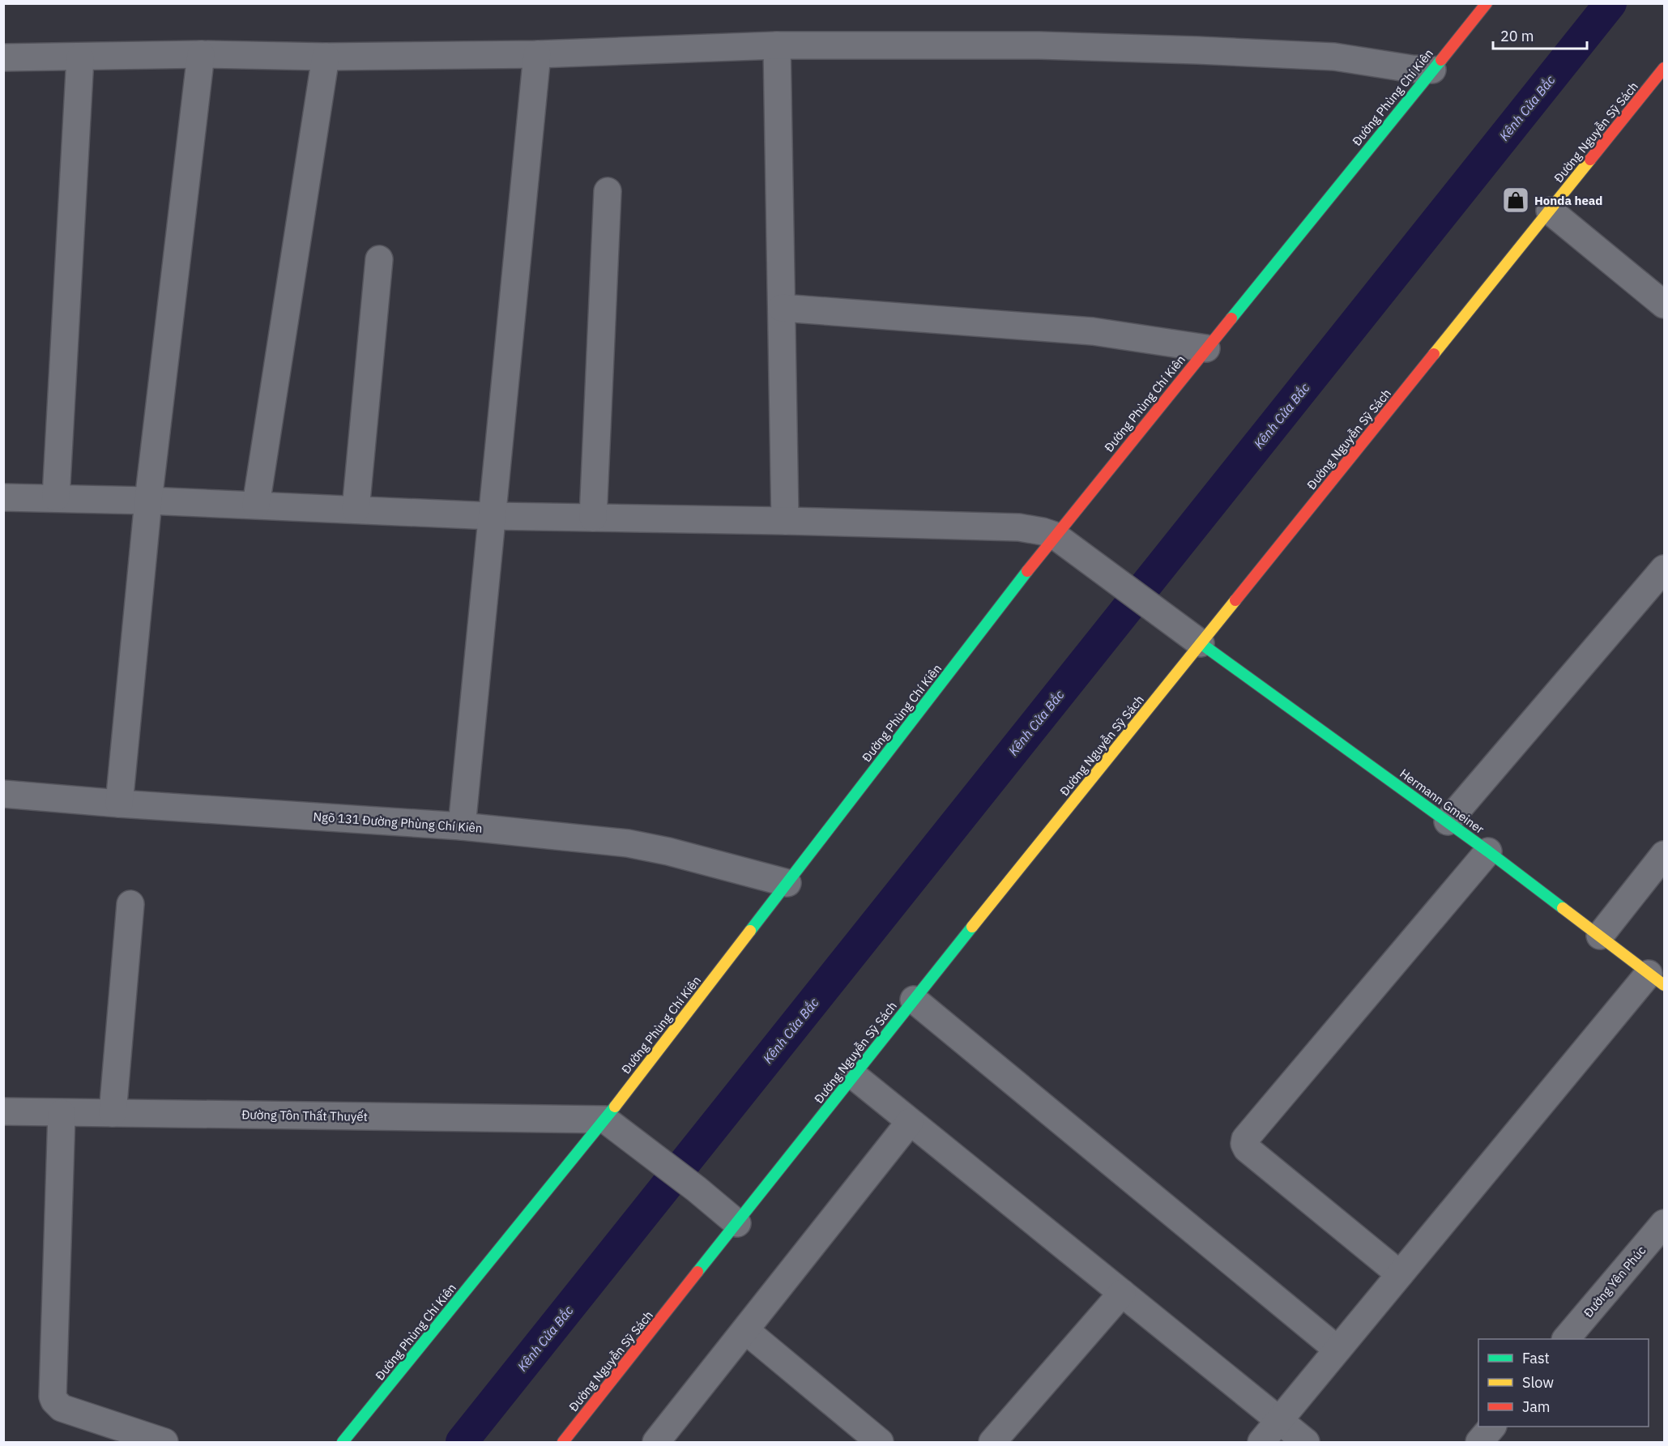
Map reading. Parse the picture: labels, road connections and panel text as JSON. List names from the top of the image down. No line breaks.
{"streets":{"street":["Đường Phùng Chí Kiên","Đường Nguyễn Sỹ Sách","Hermann Gmeiner","Ngõ 131 Đường Phùng Chí Kiên","Đường Tôn Thất Thuyết","Đường Yên Phúc"]},"crossings":[["Đường Phùng Chí Kiên","Ngõ 131 Đường Phùng Chí Kiên"],["Đường Phùng Chí Kiên","Đường Tôn Thất Thuyết"],["Đường Nguyễn Sỹ Sách","Hermann Gmeiner"]],"water":["Kênh Cửa Bắc"],"places":{"shop":["Honda head"]},"legend":["Fast","Slow","Jam"],"scale_bar":"20 m"}
